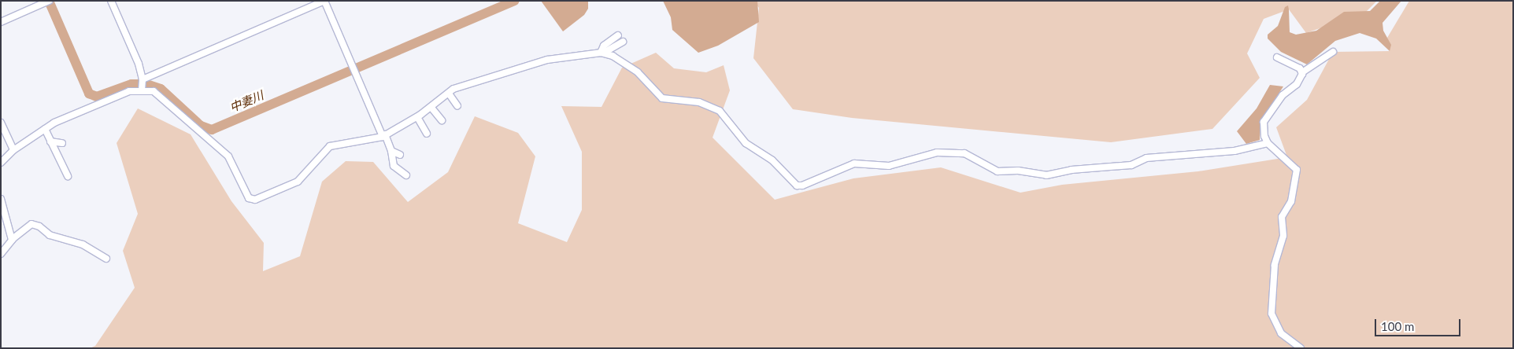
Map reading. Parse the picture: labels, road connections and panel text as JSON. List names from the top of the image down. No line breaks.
{"water":["中妻川"],"scale_bar":"100 m"}
